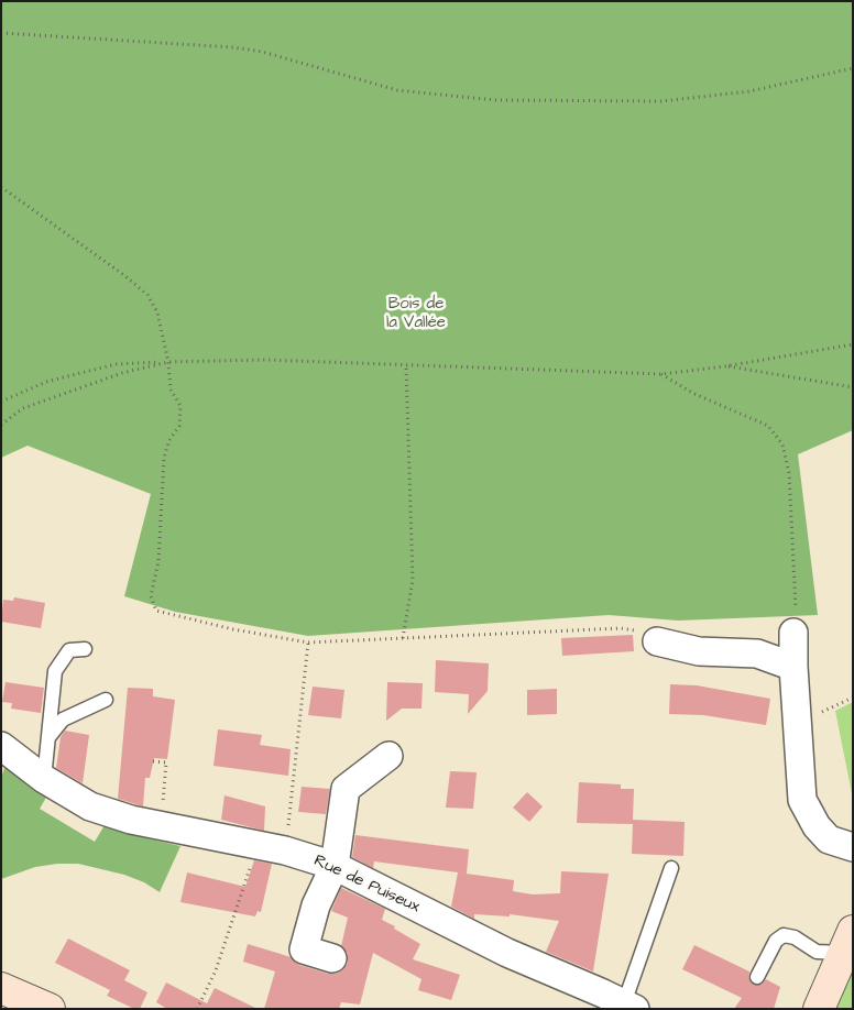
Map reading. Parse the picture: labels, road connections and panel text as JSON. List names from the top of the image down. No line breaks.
{"streets":{"street":["Rue de Puiseux"]},"parks":["Bois de la Vallée"]}
